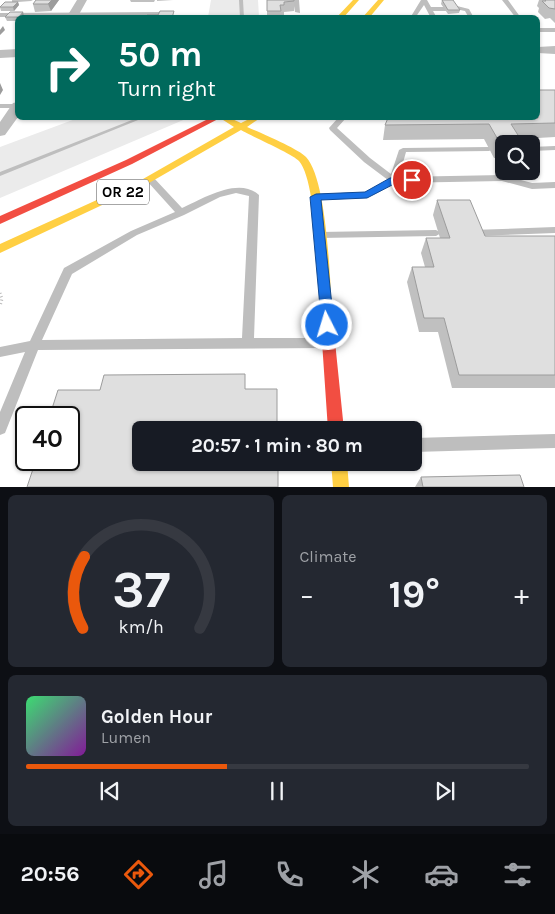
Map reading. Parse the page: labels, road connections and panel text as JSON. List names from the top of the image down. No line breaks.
{"streets":{"main road":["OR 22"]},"page":{"turn":["50 m","Turn right"],"limit":"40","trip":"20:57 · 1 min · 80 m","tile":"Climate","heat":["−","19°","+"],"song":["Golden Hour","Lumen"],"tabs":"20:56","gauge":["37","km/h"]}}
